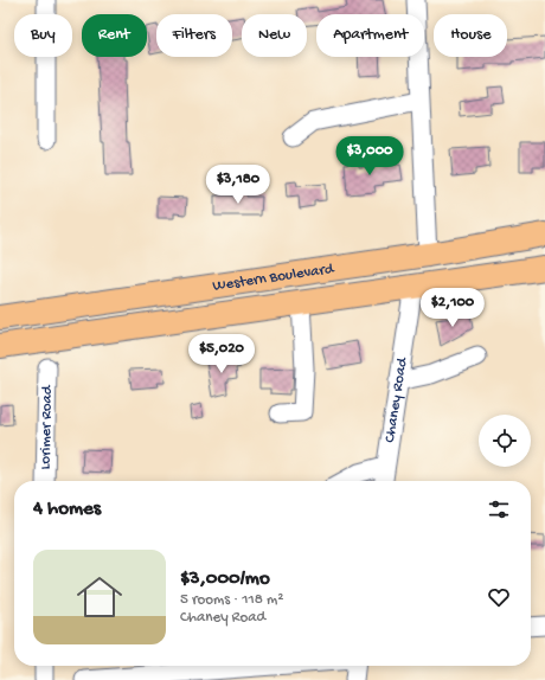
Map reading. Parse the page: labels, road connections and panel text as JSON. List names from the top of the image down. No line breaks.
{"streets":{"main road":["Western Boulevard"],"street":["Chaney Road","Lorimer Road"]},"crossings":[["Western Boulevard","Chaney Road"]],"page":{"chip":["Buy","Rent","Filters","New","Apartment","House"],"price":["$3,000","$3,180","$2,100","$5,020"],"heading":"4 homes","list":[{"name":"$3,000/mo","note":"5 rooms · 118 m² · Chaney Road"}]}}
